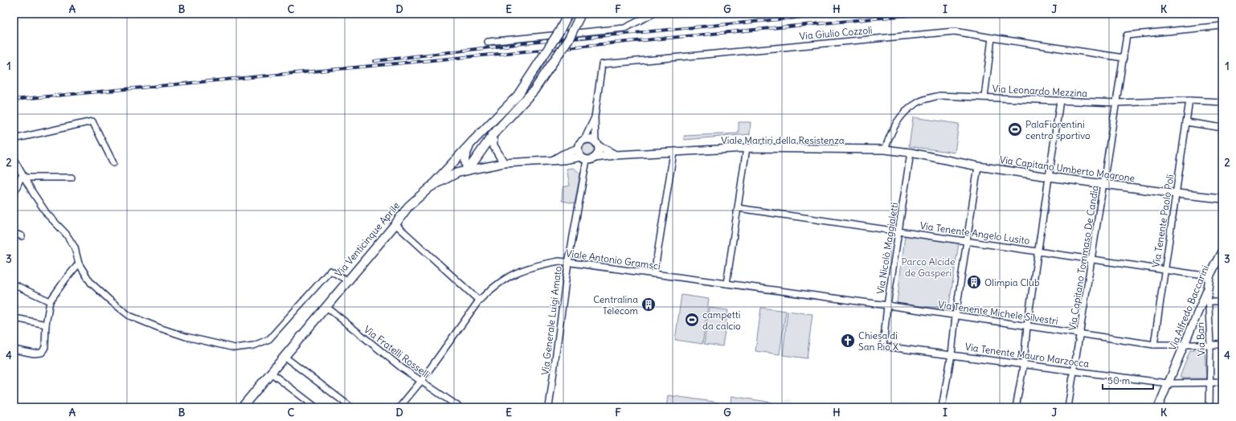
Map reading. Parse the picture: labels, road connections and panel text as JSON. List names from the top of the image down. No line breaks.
{"streets":{"main road":["Via Venticinque Aprile"],"street":["Via Giulio Cozzoli","Via Leonardo Mezzina","Viale Martiri della Resistenza","Via Capitano Umberto Magrone","Via Tenente Paolo Poli","Via Tenente Angelo Lusito","Via Nicolò Maggialetti","Via Capitano Tommaso De Candia","Viale Antonio Gramsci","Via Alfredo Baccarini","Via Tenente Michele Silvestri","Via Generale Luigi Amato","Via Bari","Via Fratelli Rosselli","Via Tenente Mauro Marzocca"]},"crossings":[["Via Giulio Cozzoli","Viale Martiri della Resistenza"],["Via Giulio Cozzoli","Via Venticinque Aprile"],["Via Giulio Cozzoli","Via Capitano Tommaso De Candia"],["Via Giulio Cozzoli","Via Generale Luigi Amato"],["Via Leonardo Mezzina","Viale Martiri della Resistenza"],["Via Leonardo Mezzina","Via Tenente Paolo Poli"],["Via Leonardo Mezzina","Via Capitano Tommaso De Candia"],["Viale Martiri della Resistenza","Via Capitano Umberto Magrone"],["Viale Martiri della Resistenza","Via Venticinque Aprile"],["Viale Martiri della Resistenza","Via Nicolò Maggialetti"],["Viale Martiri della Resistenza","Via Generale Luigi Amato"],["Via Capitano Umberto Magrone","Via Tenente Paolo Poli"],["Via Capitano Umberto Magrone","Via Nicolò Maggialetti"],["Via Capitano Umberto Magrone","Via Capitano Tommaso De Candia"],["Via Tenente Paolo Poli","Via Tenente Angelo Lusito"],["Via Tenente Paolo Poli","Via Tenente Michele Silvestri"],["Via Tenente Angelo Lusito","Via Nicolò Maggialetti"],["Via Tenente Angelo Lusito","Via Capitano Tommaso De Candia"],["Via Tenente Angelo Lusito","Via Alfredo Baccarini"],["Via Venticinque Aprile","Via Generale Luigi Amato"],["Via Venticinque Aprile","Via Fratelli Rosselli"],["Via Nicolò Maggialetti","Viale Antonio Gramsci"],["Via Nicolò Maggialetti","Via Tenente Michele Silvestri"],["Via Nicolò Maggialetti","Via Tenente Mauro Marzocca"],["Via Capitano Tommaso De Candia","Via Tenente Michele Silvestri"],["Via Capitano Tommaso De Candia","Via Tenente Mauro Marzocca"],["Viale Antonio Gramsci","Via Tenente Michele Silvestri"],["Viale Antonio Gramsci","Via Generale Luigi Amato"],["Viale Antonio Gramsci","Via Fratelli Rosselli"],["Via Alfredo Baccarini","Via Tenente Michele Silvestri"],["Via Alfredo Baccarini","Via Bari"],["Via Alfredo Baccarini","Via Tenente Mauro Marzocca"],["Via Tenente Michele Silvestri","Via Bari"],["Via Bari","Via Tenente Mauro Marzocca"]],"parks":["Parco Alcide de Gasperi"],"places":{"sports":["PalaFiorentini centro sportivo","campetti da calcio"],"building":["Olimpia Club","Centralina Telecom"],"church":["Chiesa di San Pio X"]},"scale_bar":"50 m","grid":{"columns":["A","B","C","D","E","F","G","H","I","J","K"],"rows":["1","2","3","4"]}}
